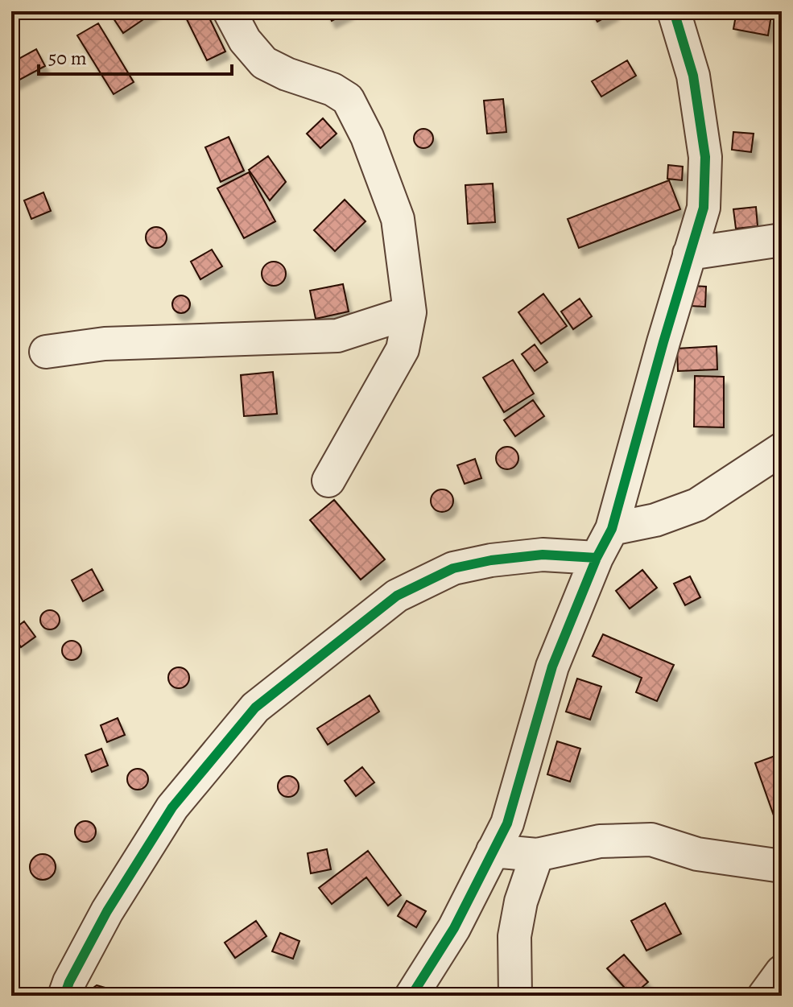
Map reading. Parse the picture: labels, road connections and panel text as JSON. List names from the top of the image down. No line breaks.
{"scale_bar":"50 m"}
